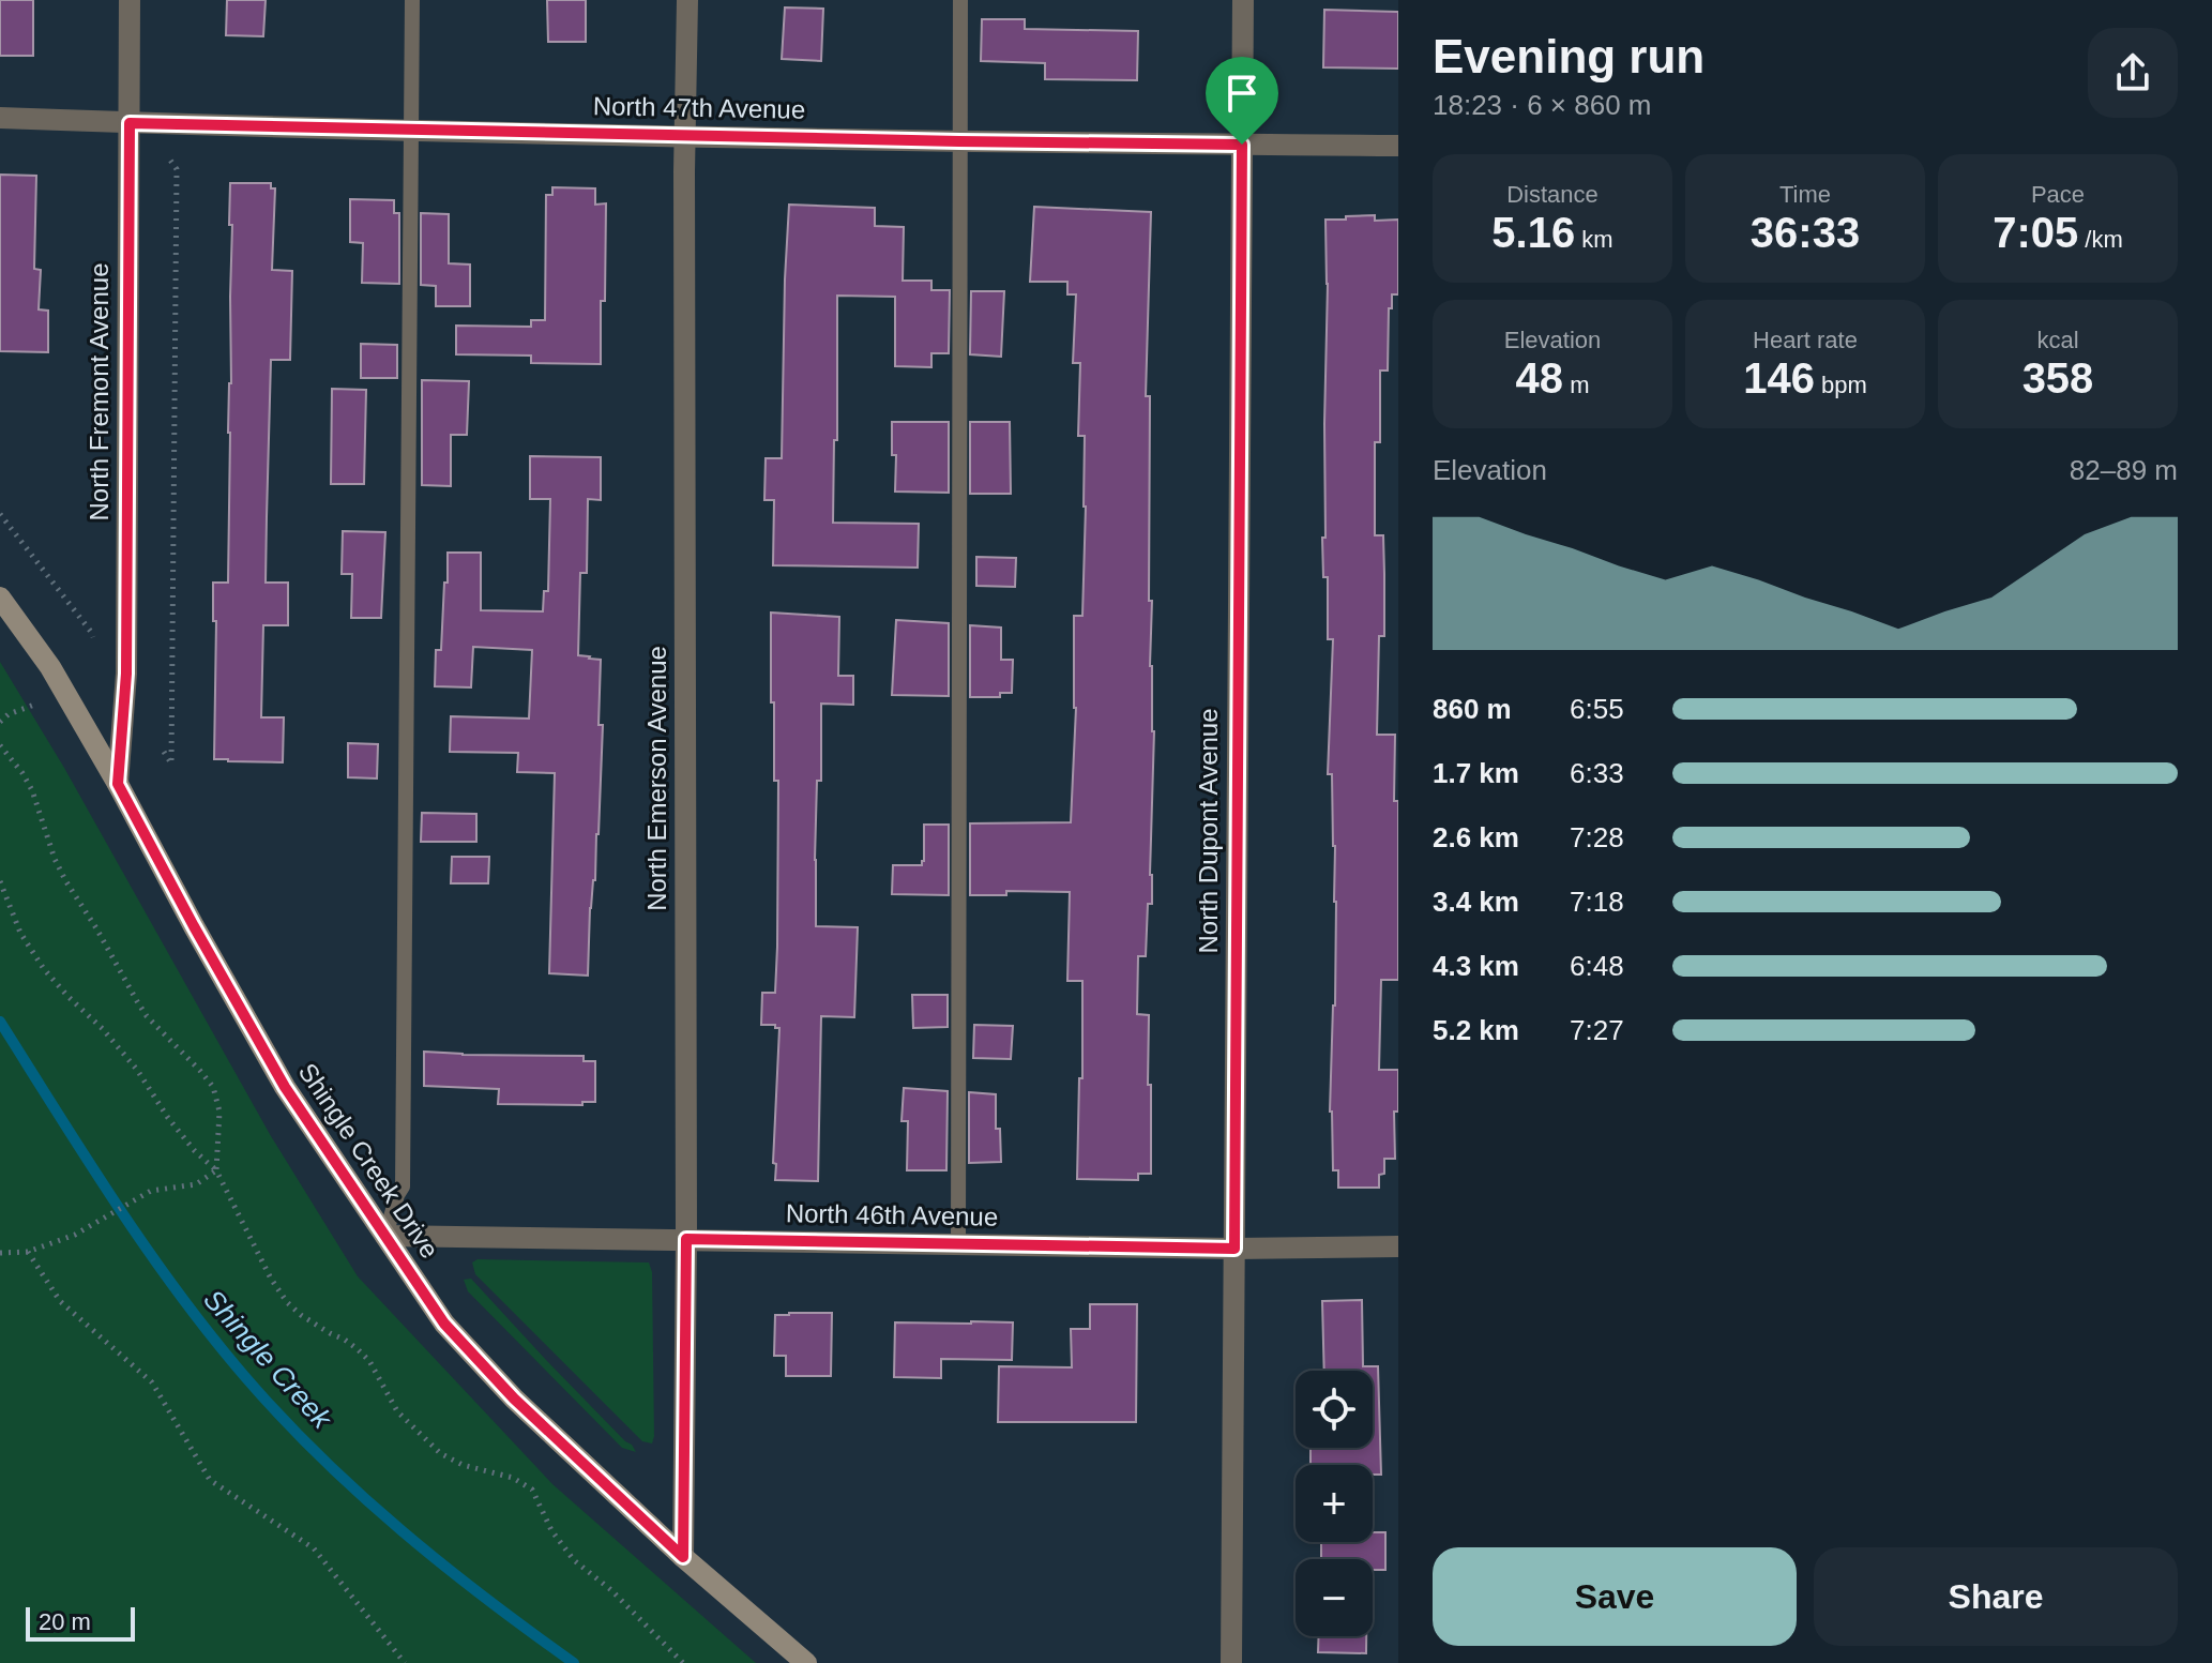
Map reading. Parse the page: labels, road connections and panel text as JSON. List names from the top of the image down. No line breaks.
{"streets":{"street":["North 47th Avenue","North Fremont Avenue","North Emerson Avenue","North Dupont Avenue","Shingle Creek Drive","North 46th Avenue"]},"crossings":[["North 47th Avenue","North Fremont Avenue"],["North 47th Avenue","North Emerson Avenue"],["North 47th Avenue","North Dupont Avenue"],["North Fremont Avenue","Shingle Creek Drive"],["North Emerson Avenue","Shingle Creek Drive"],["North Emerson Avenue","North 46th Avenue"],["North Dupont Avenue","North 46th Avenue"],["Shingle Creek Drive","North 46th Avenue"]],"water":["Shingle Creek"],"scale_bar":"20 m","page":{"heading":["Evening run","18:23 · 6 × 860 m"],"stats":[["Distance","5.16 km"],["Time","36:33"],["Pace","7:05 /km"],["Elevation","48 m"],["Heart rate","146 bpm"],["kcal","358"]],"chart":["Elevation","82–89 m"],"list":[{"name":"860 m","note":"6:55"},{"name":"1.7 km","note":"6:33"},{"name":"2.6 km","note":"7:28"},{"name":"3.4 km","note":"7:18"},{"name":"4.3 km","note":"6:48"},{"name":"5.2 km","note":"7:27"}],"map_buttons":["+","−"],"buttons":["Save","Share"],"scale":"20 m"}}
